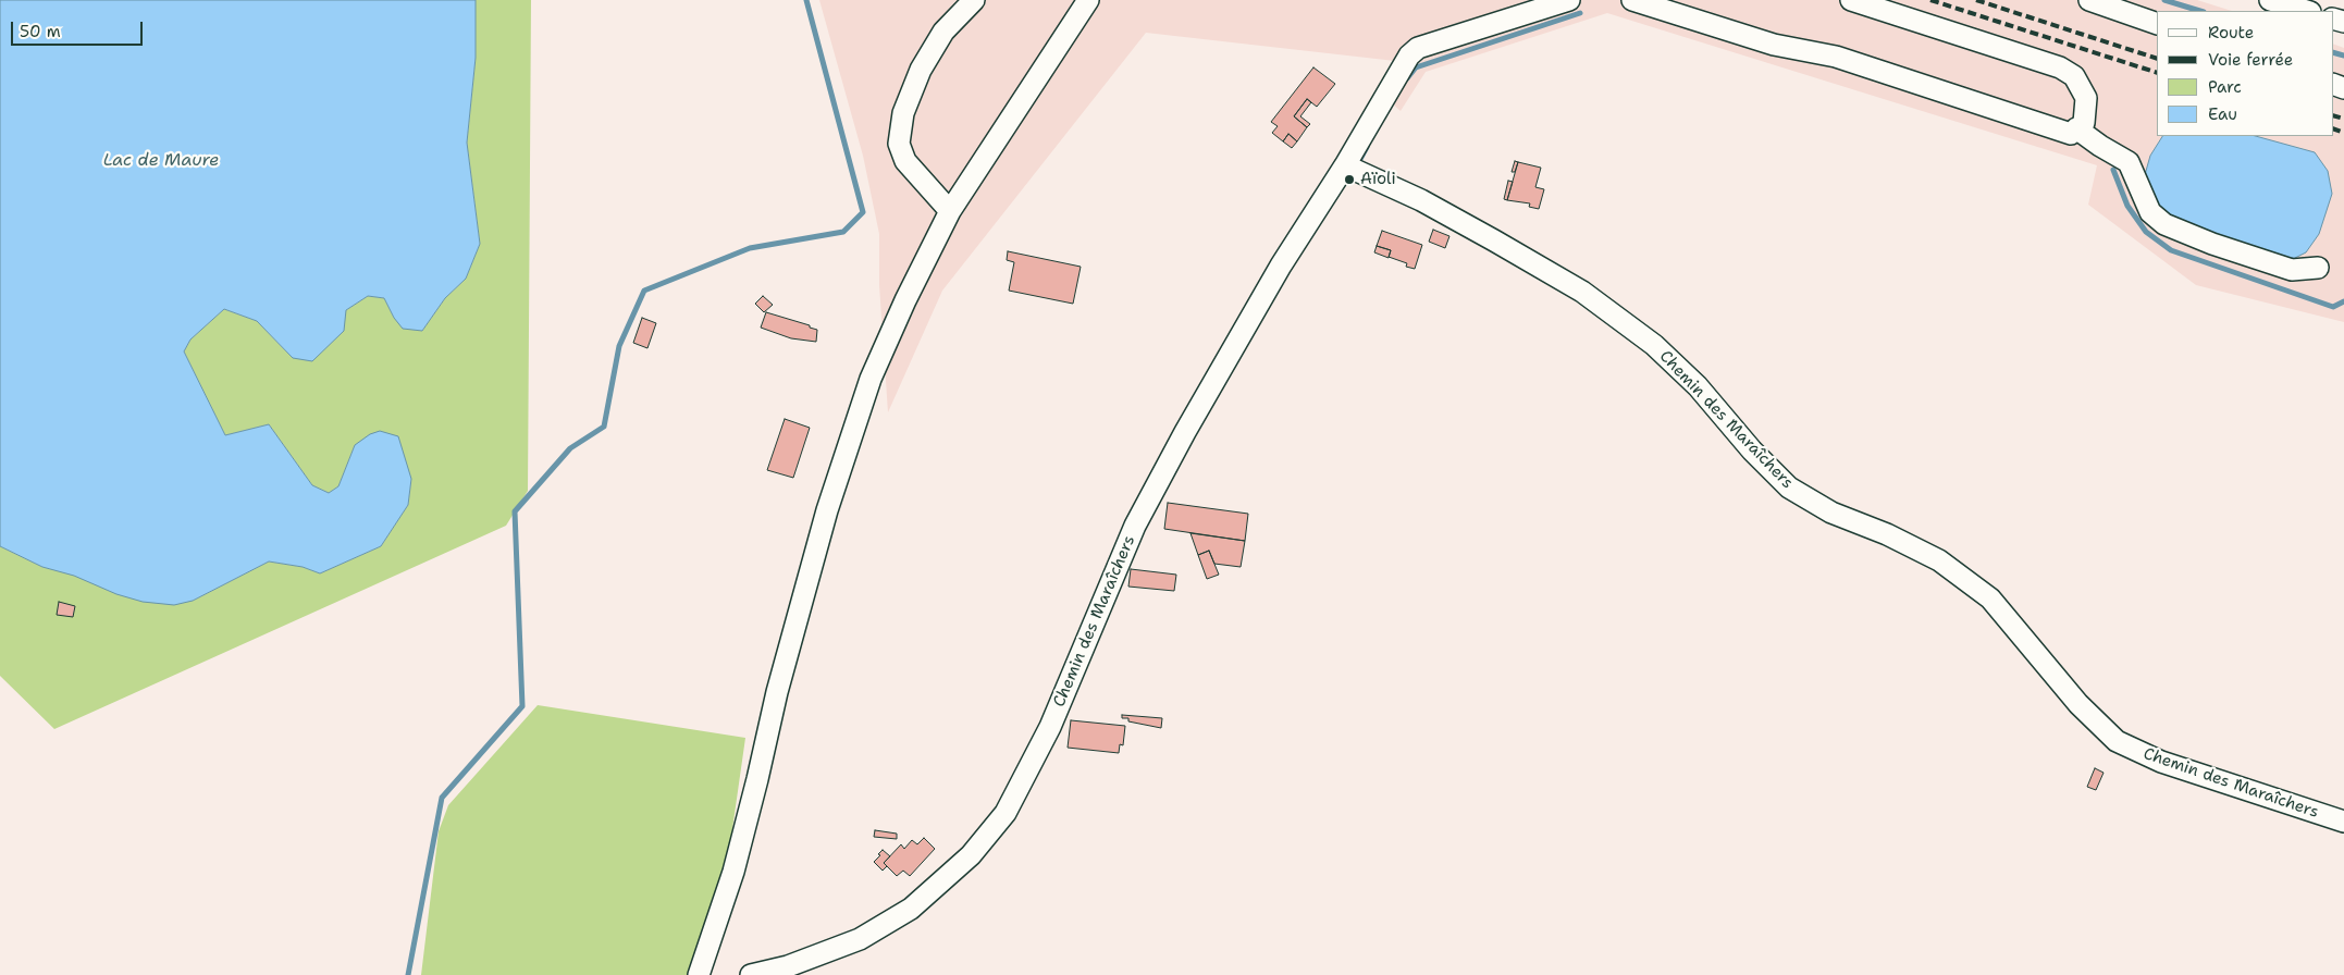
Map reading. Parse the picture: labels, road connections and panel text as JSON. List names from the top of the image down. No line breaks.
{"streets":{"street":["Chemin des Maraîchers"]},"water":["Lac de Maure"],"places":["Aïoli"],"legend":["Route","Voie ferrée","Parc","Eau"],"scale_bar":"50 m"}
